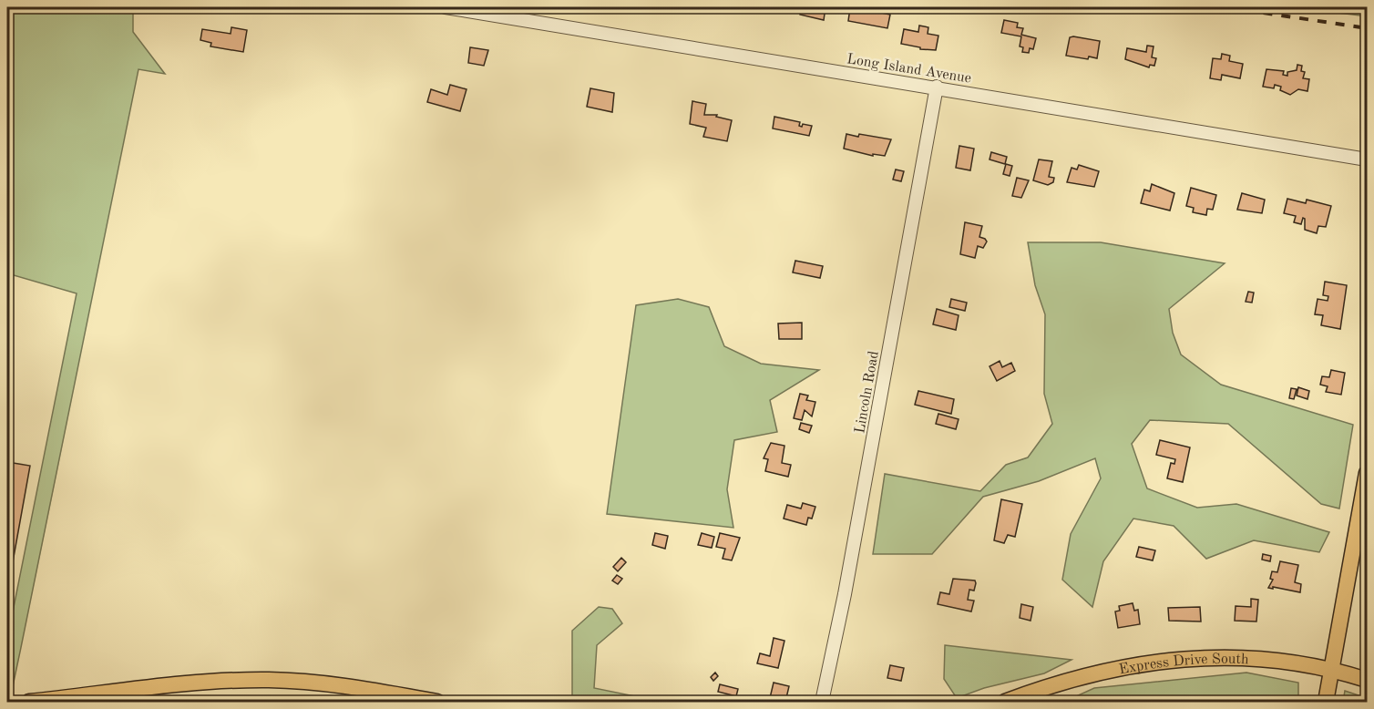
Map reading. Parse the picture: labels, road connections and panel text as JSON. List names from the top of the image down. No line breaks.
{"streets":{"main road":["Express Drive South"],"street":["Long Island Avenue","Lincoln Road"]},"crossings":[["Long Island Avenue","Lincoln Road"]]}
